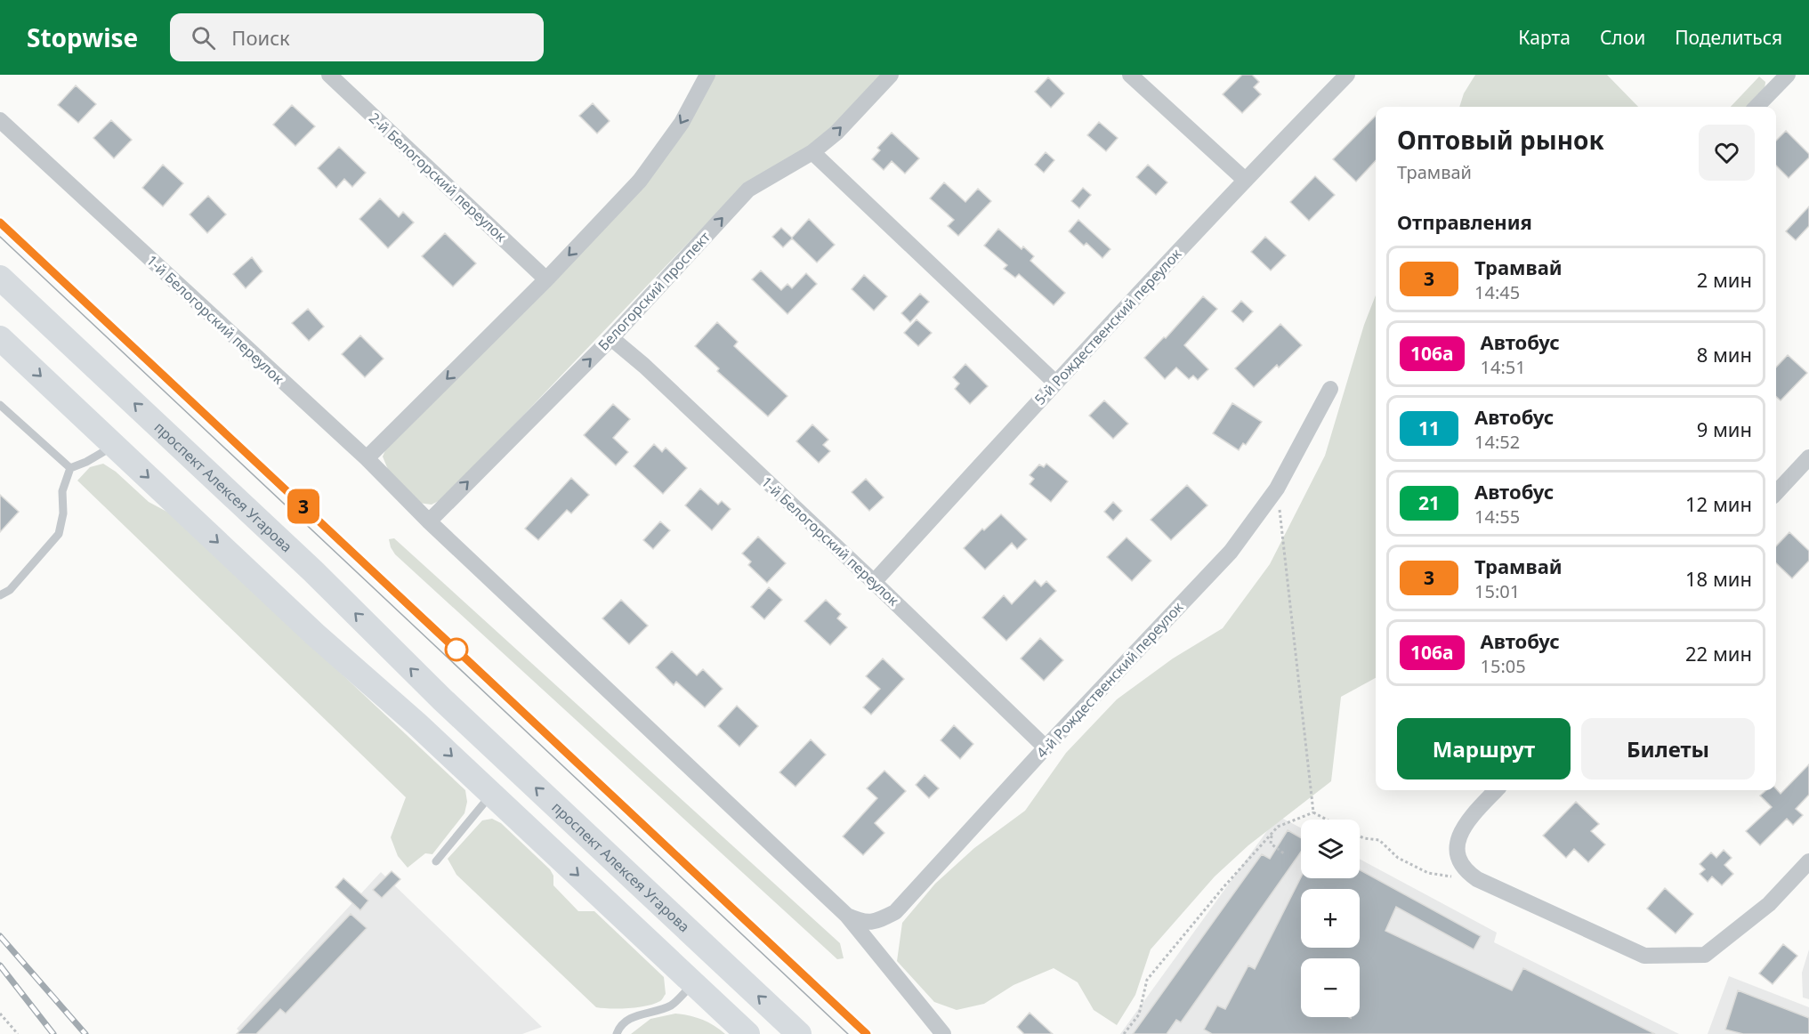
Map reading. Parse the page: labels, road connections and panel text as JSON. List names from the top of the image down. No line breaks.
{"streets":{"main road":["проспект Алексея Угарова"],"street":["2-й Белогорский переулок","Белогорский проспект","1-й Белогорский переулок","5-й Рождественский переулок","4-й Рождественский переулок"]},"crossings":[["Белогорский проспект","1-й Белогорский переулок"],["1-й Белогорский переулок","5-й Рождественский переулок"],["1-й Белогорский переулок","4-й Рождественский переулок"]],"lines":["tram line 3"],"page":{"header":"Stopwise","search":"Поиск","nav":["Карта","Слои","Поделиться"],"on_map":"3","heading":[["Оптовый рынок","Трамвай"],"Отправления"],"list":[{"mark":"3","name":"Трамвай","note":"14:45","value":"2 мин"},{"mark":"106а","name":"Автобус","note":"14:51","value":"8 мин"},{"mark":"11","name":"Автобус","note":"14:52","value":"9 мин"},{"mark":"21","name":"Автобус","note":"14:55","value":"12 мин"},{"mark":"3","name":"Трамвай","note":"15:01","value":"18 мин"},{"mark":"106а","name":"Автобус","note":"15:05","value":"22 мин"}],"buttons":["Маршрут","Билеты"],"map_buttons":["+","−"]}}
